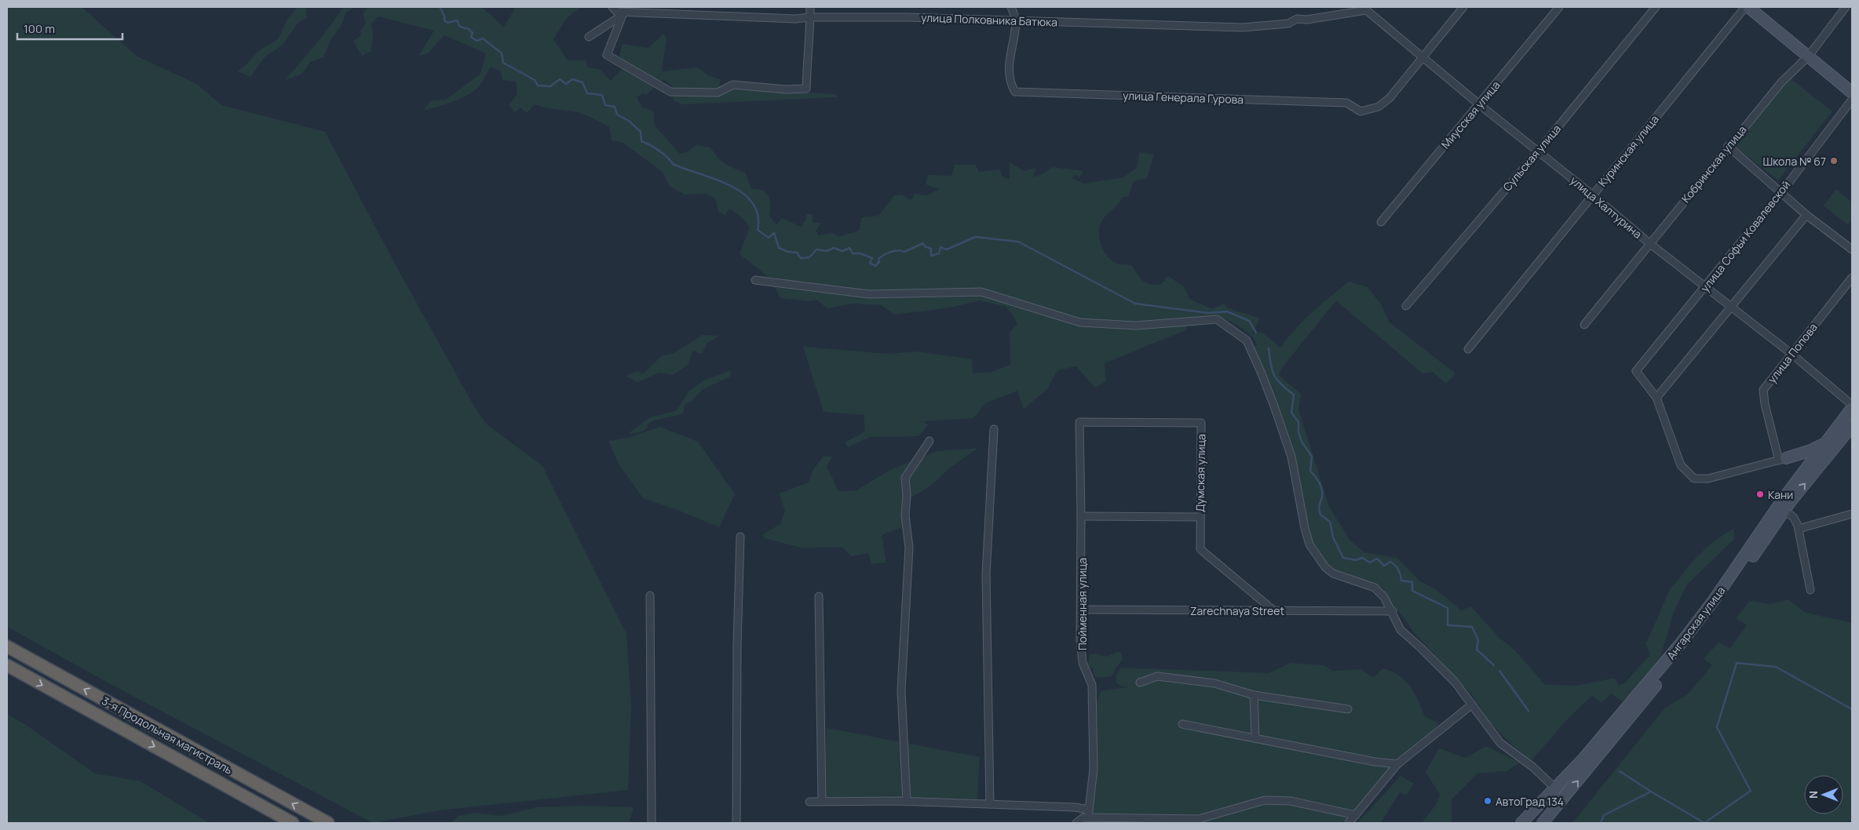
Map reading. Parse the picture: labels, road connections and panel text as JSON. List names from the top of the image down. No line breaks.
{"streets":{"highway":["3-я Продольная магистраль"],"main road":["Ангарская улица"],"street":["улица Полковника Батюка","улица Генерала Гурова","Миусская улица","Куринская улица","Сульская улица","Кобринская улица","улица Халтурина","улица Софьи Ковалевской","улица Попова","Думская улица","Пойменная улица","Zarechnaya Street"]},"crossings":[["улица Полковника Батюка","улица Генерала Гурова"],["улица Полковника Батюка","улица Халтурина"],["улица Генерала Гурова","улица Халтурина"],["Миусская улица","улица Халтурина"],["Куринская улица","улица Халтурина"],["Сульская улица","улица Халтурина"],["Кобринская улица","улица Халтурина"],["улица Халтурина","улица Софьи Ковалевской"],["улица Халтурина","улица Попова"],["Думская улица","Пойменная улица"],["Думская улица","Zarechnaya Street"],["Пойменная улица","Zarechnaya Street"]],"places":["Школа № 67","Кани","АвтоГрад 134"],"scale_bar":"100 m","north":"left"}
